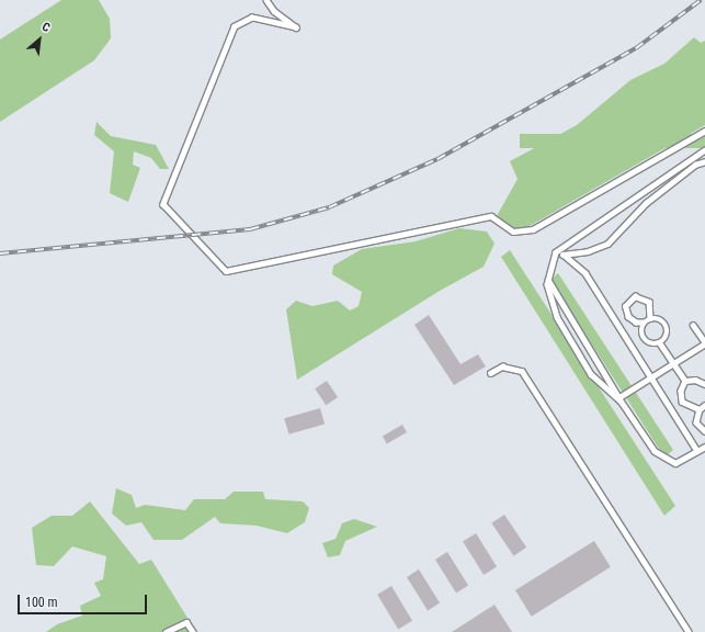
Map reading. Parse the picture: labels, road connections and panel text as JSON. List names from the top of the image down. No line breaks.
{"scale_bar":"100 m","north":"top right"}
